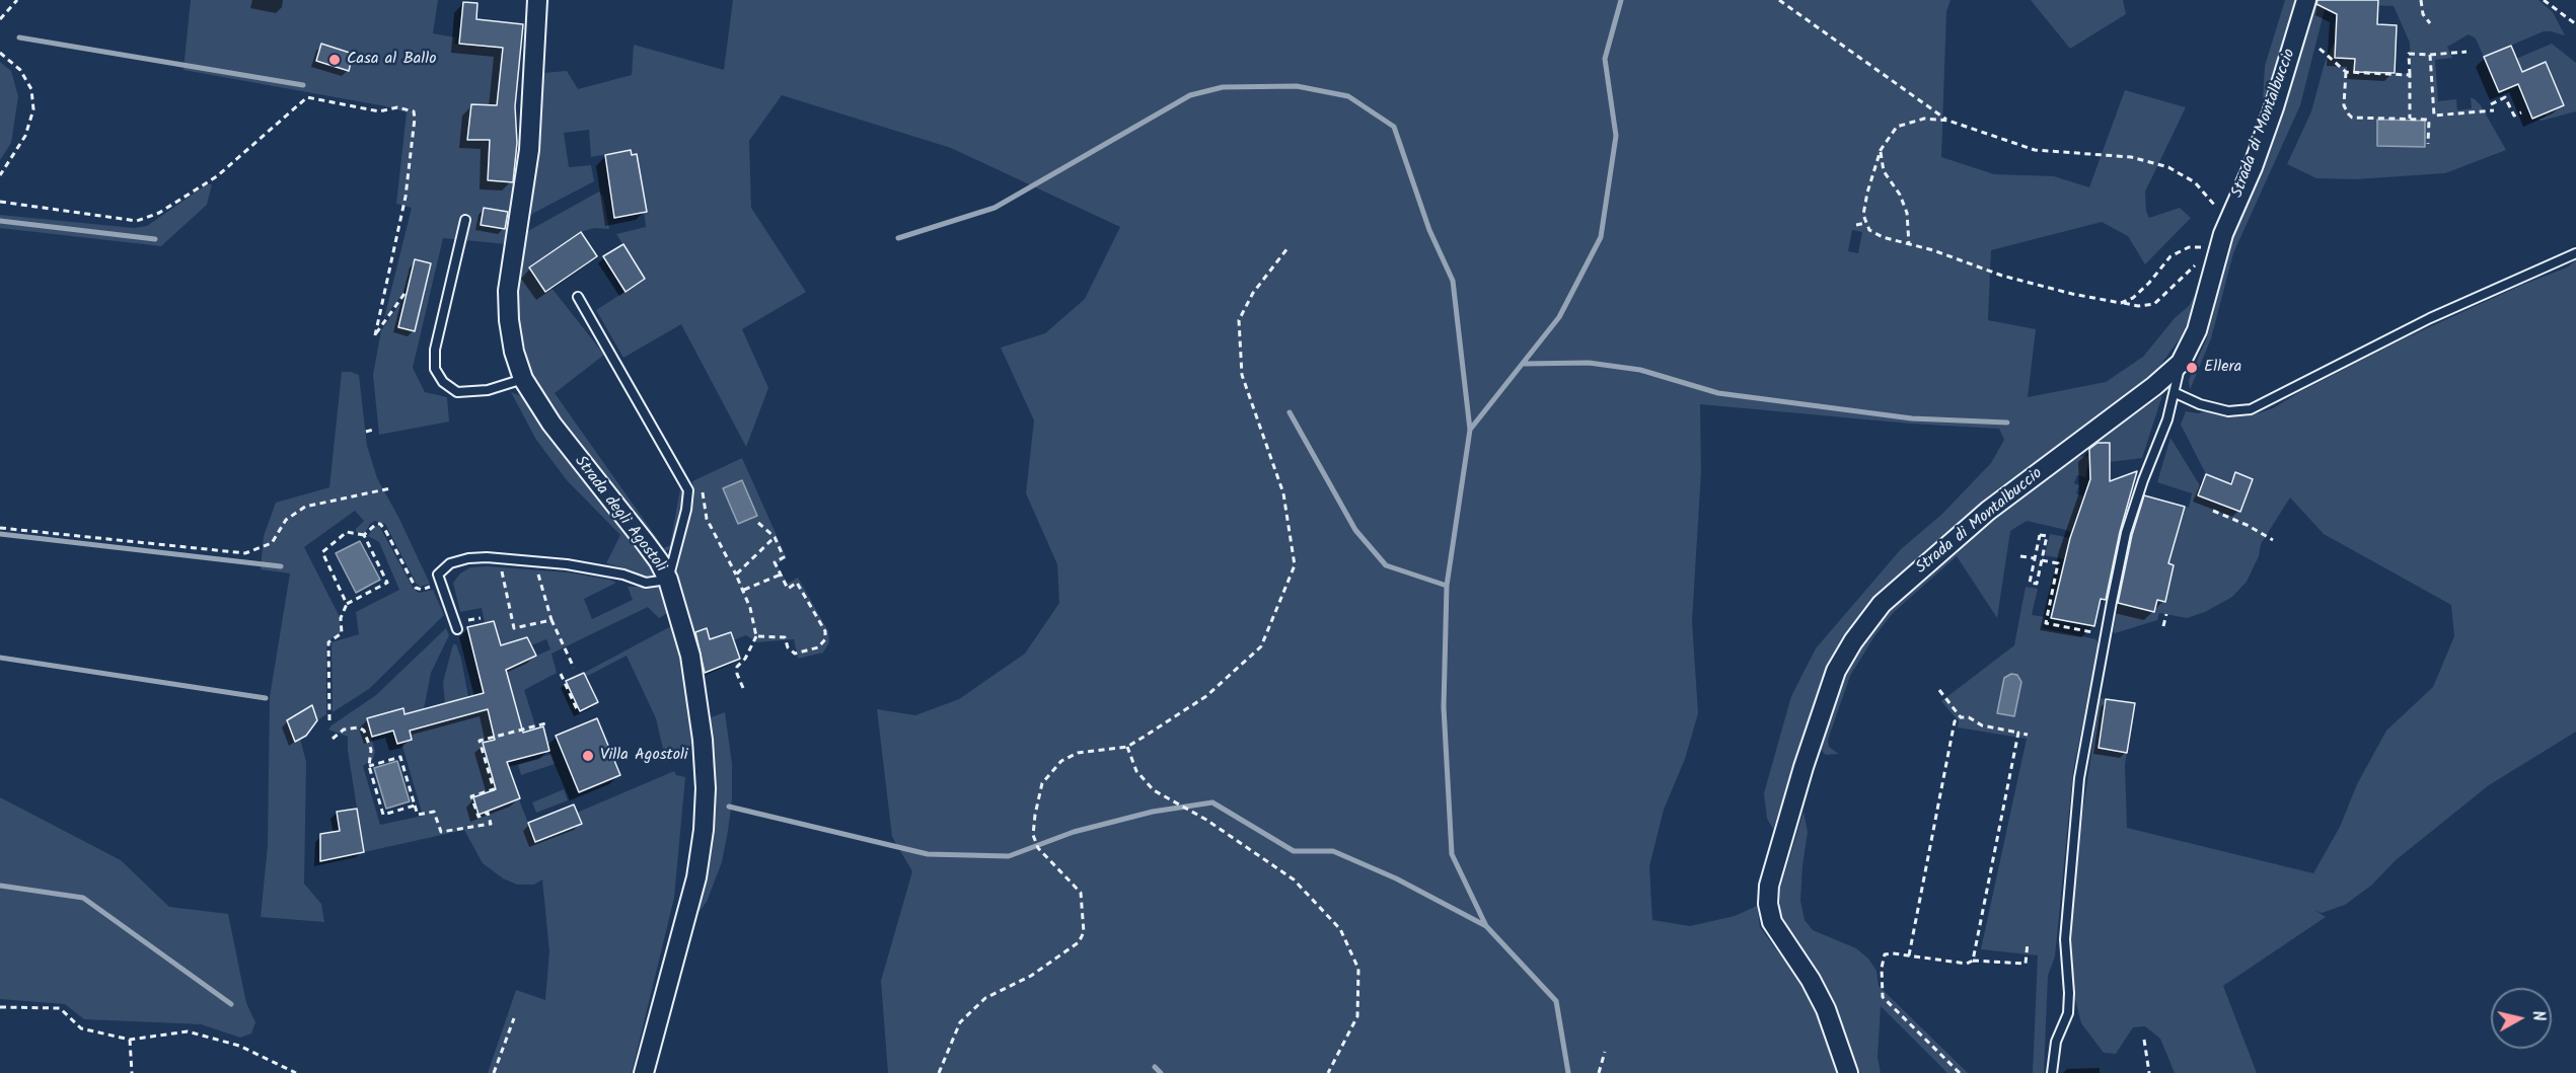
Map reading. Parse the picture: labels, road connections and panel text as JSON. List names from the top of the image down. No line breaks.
{"streets":{"street":["Strada di Montalbuccio","Strada degli Agostoli"]},"places":["Casa al Ballo","Ellera","Villa Agostoli"],"north":"right"}
